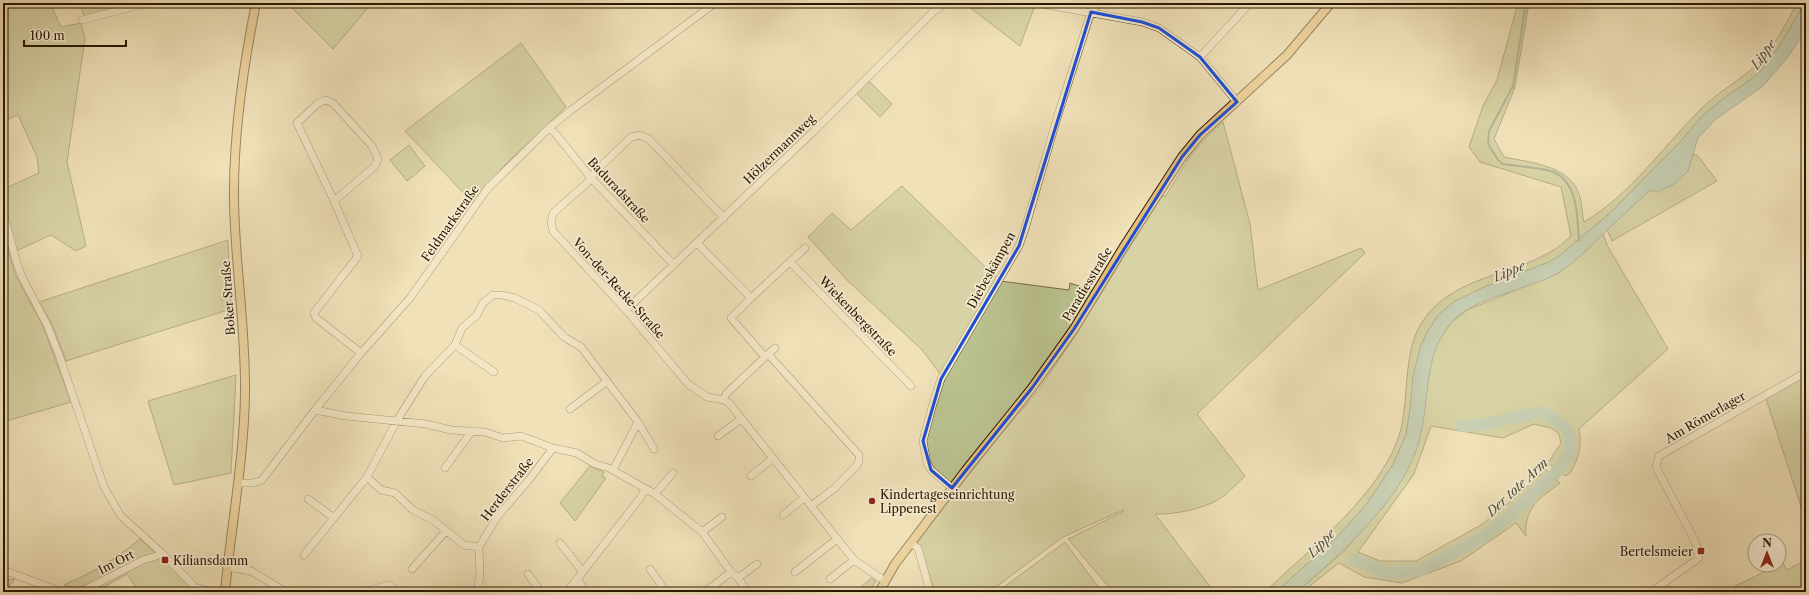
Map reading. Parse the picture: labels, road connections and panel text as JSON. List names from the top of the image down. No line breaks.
{"streets":{"main road":["Paradiesstraße","Boker Straße"],"street":["Hölzermannweg","Baduradstraße","Feldmarkstraße","Diebeskämpen","Von-der-Recke-Straße","Wiekenbergstraße","Am Römerlager","Herderstraße","Im Ort"]},"crossings":[["Hölzermannweg","Baduradstraße"],["Hölzermannweg","Von-der-Recke-Straße"],["Baduradstraße","Feldmarkstraße"],["Baduradstraße","Von-der-Recke-Straße"],["Feldmarkstraße","Boker Straße"],["Diebeskämpen","Paradiesstraße"]],"water":["Lippe","Der tote Arm"],"places":{"other":["Kindertageseinrichtung Lippenest"],"transit":["Bertelsmeier","Kiliansdamm"]},"scale_bar":"100 m","north":"top"}
